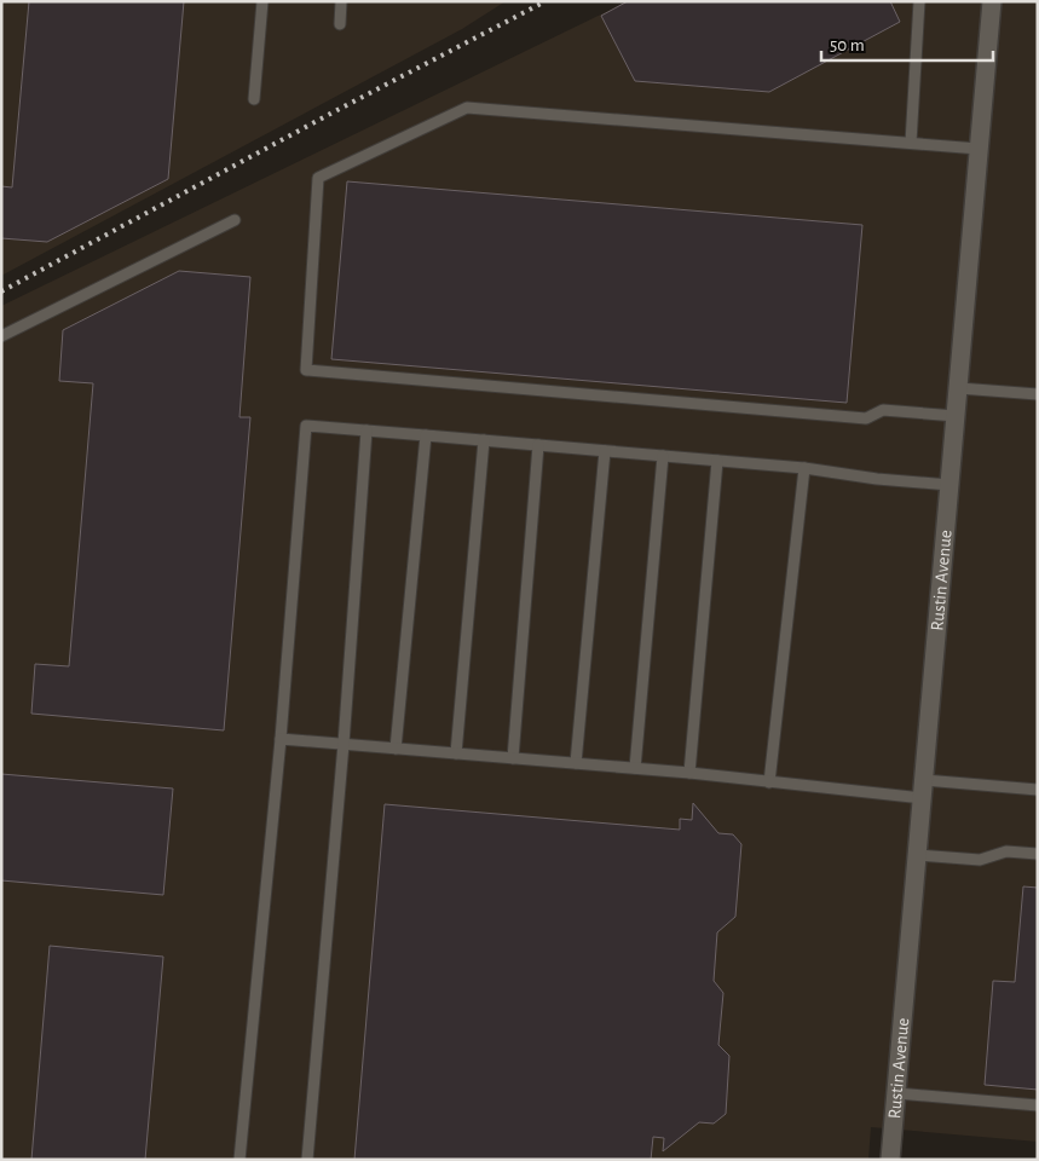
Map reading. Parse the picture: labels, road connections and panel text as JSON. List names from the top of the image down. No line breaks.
{"streets":{"street":["Rustin Avenue"]},"scale_bar":"50 m"}
